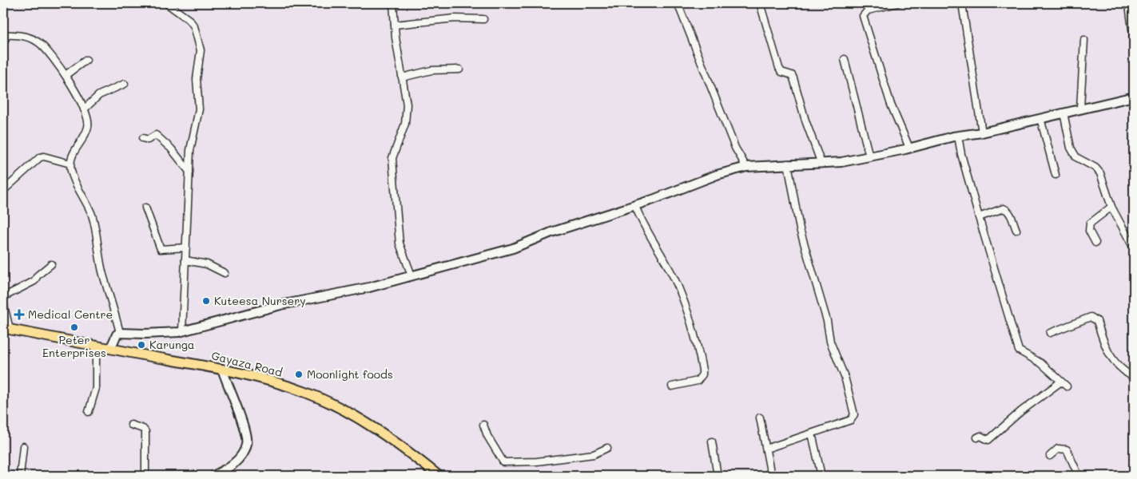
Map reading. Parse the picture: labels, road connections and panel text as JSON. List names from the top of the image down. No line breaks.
{"streets":{"main road":["Gayaza Road"]},"places":{"other":["Kuteesa Nursery","Peter Enterprises","Karunga","Moonlight foods"],"health":["Medical Centre"]}}
